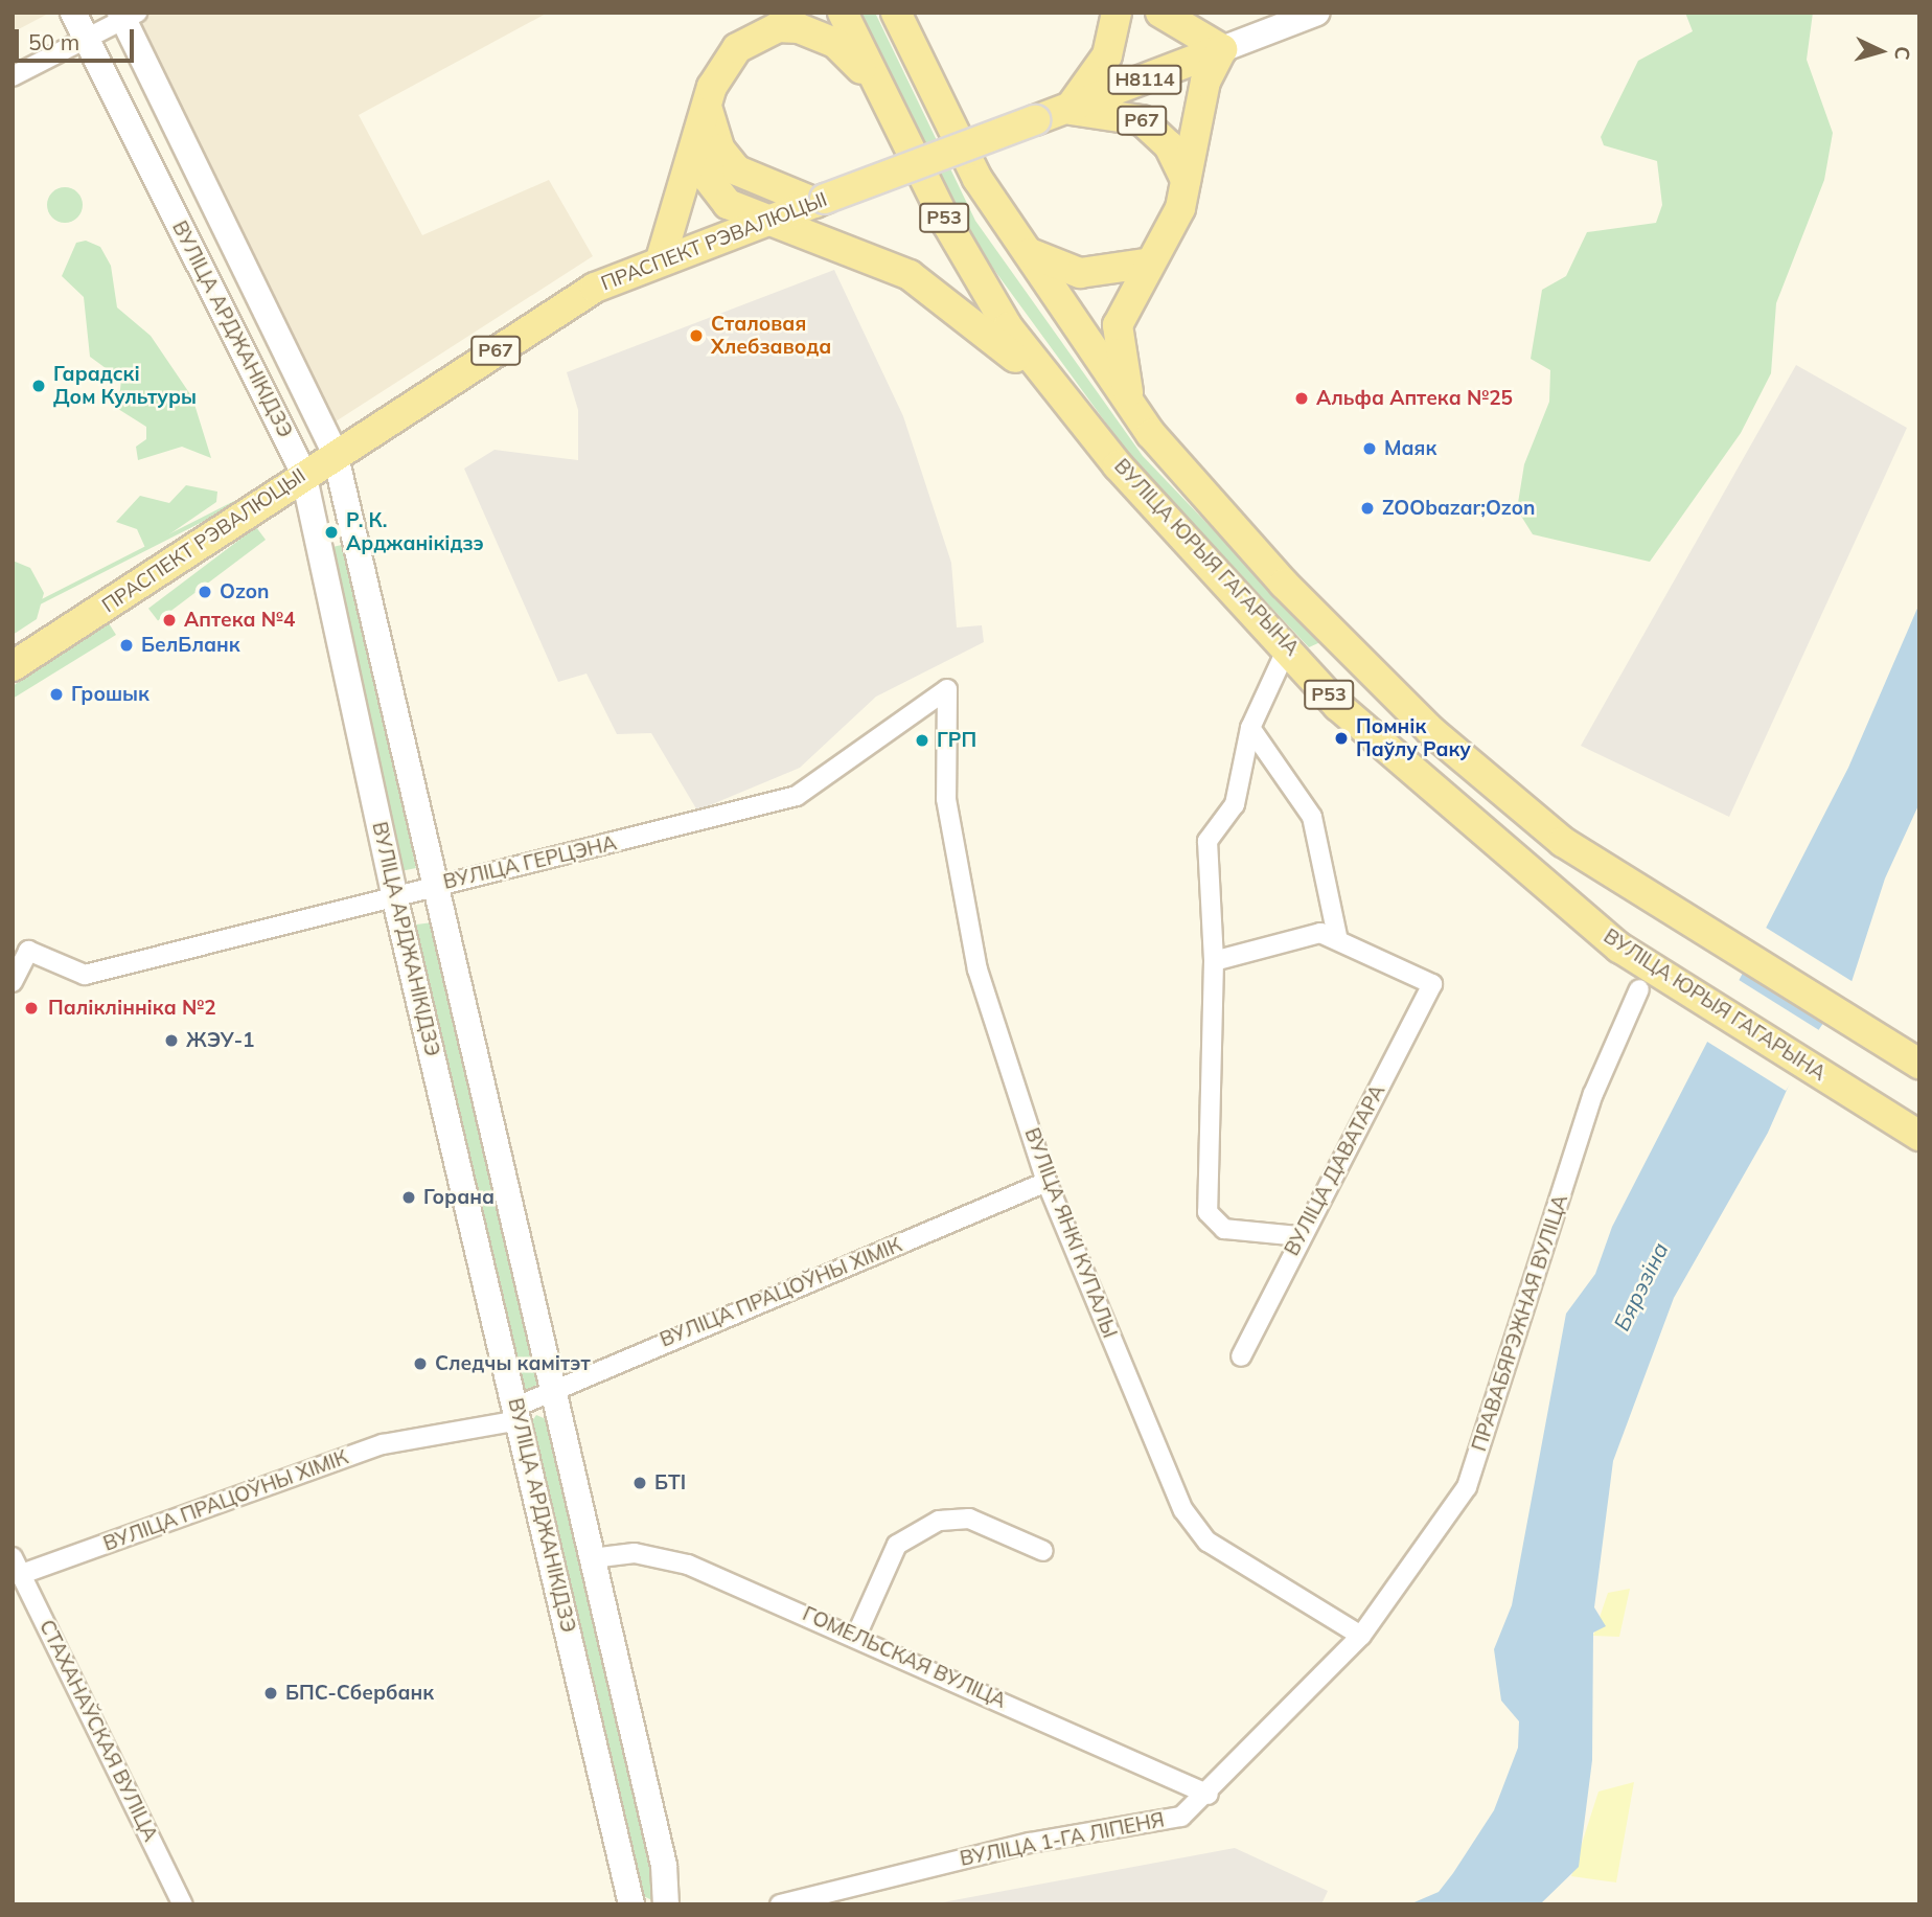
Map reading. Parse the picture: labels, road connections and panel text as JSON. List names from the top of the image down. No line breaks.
{"streets":{"main road":["Н8114","Р67","Р53","ПРАСПЕКТ РЭВАЛЮЦЫІ","ВУЛІЦА АРДЖАНІКІДЗЭ","ВУЛІЦА ЮРЫЯ ГАГАРЫНА"],"street":["ВУЛІЦА ГЕРЦЭНА","ВУЛІЦА ДАВАТАРА","ВУЛІЦА ЯНКІ КУПАЛЫ","ВУЛІЦА ПРАЦОЎНЫ ХІМІК","ПРАВАБЯРЭЖНАЯ ВУЛІЦА","ГОМЕЛЬСКАЯ ВУЛІЦА","СТАХАНАЎСКАЯ ВУЛІЦА","ВУЛІЦА 1-ГА ЛІПЕНЯ"]},"crossings":[["Р67","ПРАСПЕКТ РЭВАЛЮЦЫІ"],["Р67","ВУЛІЦА ЮРЫЯ ГАГАРЫНА"],["ПРАСПЕКТ РЭВАЛЮЦЫІ","ВУЛІЦА АРДЖАНІКІДЗЭ"],["ВУЛІЦА АРДЖАНІКІДЗЭ","ВУЛІЦА ГЕРЦЭНА"],["ВУЛІЦА АРДЖАНІКІДЗЭ","ВУЛІЦА ПРАЦОЎНЫ ХІМІК"],["ВУЛІЦА АРДЖАНІКІДЗЭ","ГОМЕЛЬСКАЯ ВУЛІЦА"],["ВУЛІЦА ГЕРЦЭНА","ВУЛІЦА ЯНКІ КУПАЛЫ"],["ВУЛІЦА ЯНКІ КУПАЛЫ","ВУЛІЦА ПРАЦОЎНЫ ХІМІК"],["ВУЛІЦА ЯНКІ КУПАЛЫ","ПРАВАБЯРЭЖНАЯ ВУЛІЦА"],["ВУЛІЦА ЯНКІ КУПАЛЫ","ВУЛІЦА 1-ГА ЛІПЕНЯ"],["ВУЛІЦА ПРАЦОЎНЫ ХІМІК","СТАХАНАЎСКАЯ ВУЛІЦА"],["ПРАВАБЯРЭЖНАЯ ВУЛІЦА","ВУЛІЦА 1-ГА ЛІПЕНЯ"],["ГОМЕЛЬСКАЯ ВУЛІЦА","ВУЛІЦА 1-ГА ЛІПЕНЯ"]],"water":["Бярэзіна"],"places":["Сталовая Хлебзавода","Гарадскі Дом Культуры","Альфа Аптека №25","Маяк","ZOObazar;Ozon","Р. К. Арджанікідзэ","Ozon","Аптека №4","БелБланк","Грошык","Помнік Паўлу Раку","ГРП","Паліклінніка №2","ЖЭУ-1","Горана","Следчы камітэт","БТІ","БПС-Сбербанк"],"scale_bar":"50 m","north":"right"}
